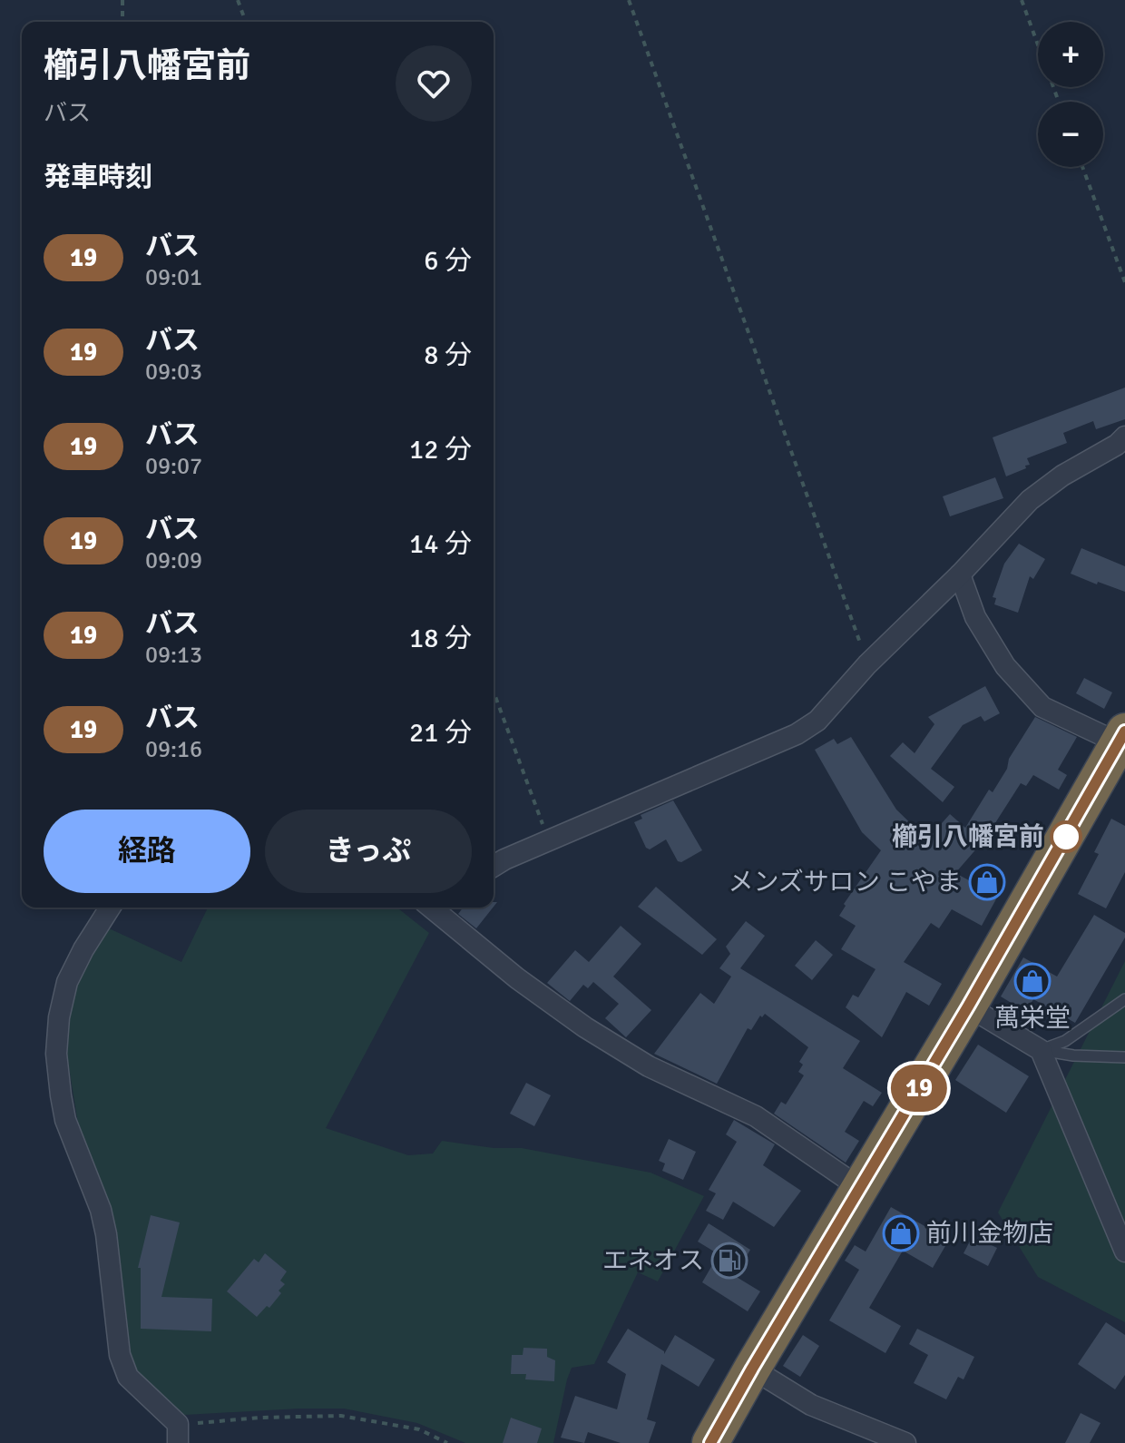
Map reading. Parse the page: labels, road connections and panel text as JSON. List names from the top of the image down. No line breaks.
{"places":{"other":["櫛引八幡宮前"],"shop":["メンズサロン こやま","萬栄堂","前川金物店"],"fuel station":["エネオス"]},"lines":["bus line 19"],"page":{"on_map":"19","map_buttons":["+","−"],"heading":[["櫛引八幡宮前","バス"],"発車時刻"],"list":[{"mark":"19","name":"バス","note":"09:01","value":"6 分"},{"mark":"19","name":"バス","note":"09:03","value":"8 分"},{"mark":"19","name":"バス","note":"09:07","value":"12 分"},{"mark":"19","name":"バス","note":"09:09","value":"14 分"},{"mark":"19","name":"バス","note":"09:13","value":"18 分"},{"mark":"19","name":"バス","note":"09:16","value":"21 分"}],"buttons":["経路","きっぷ"]}}
